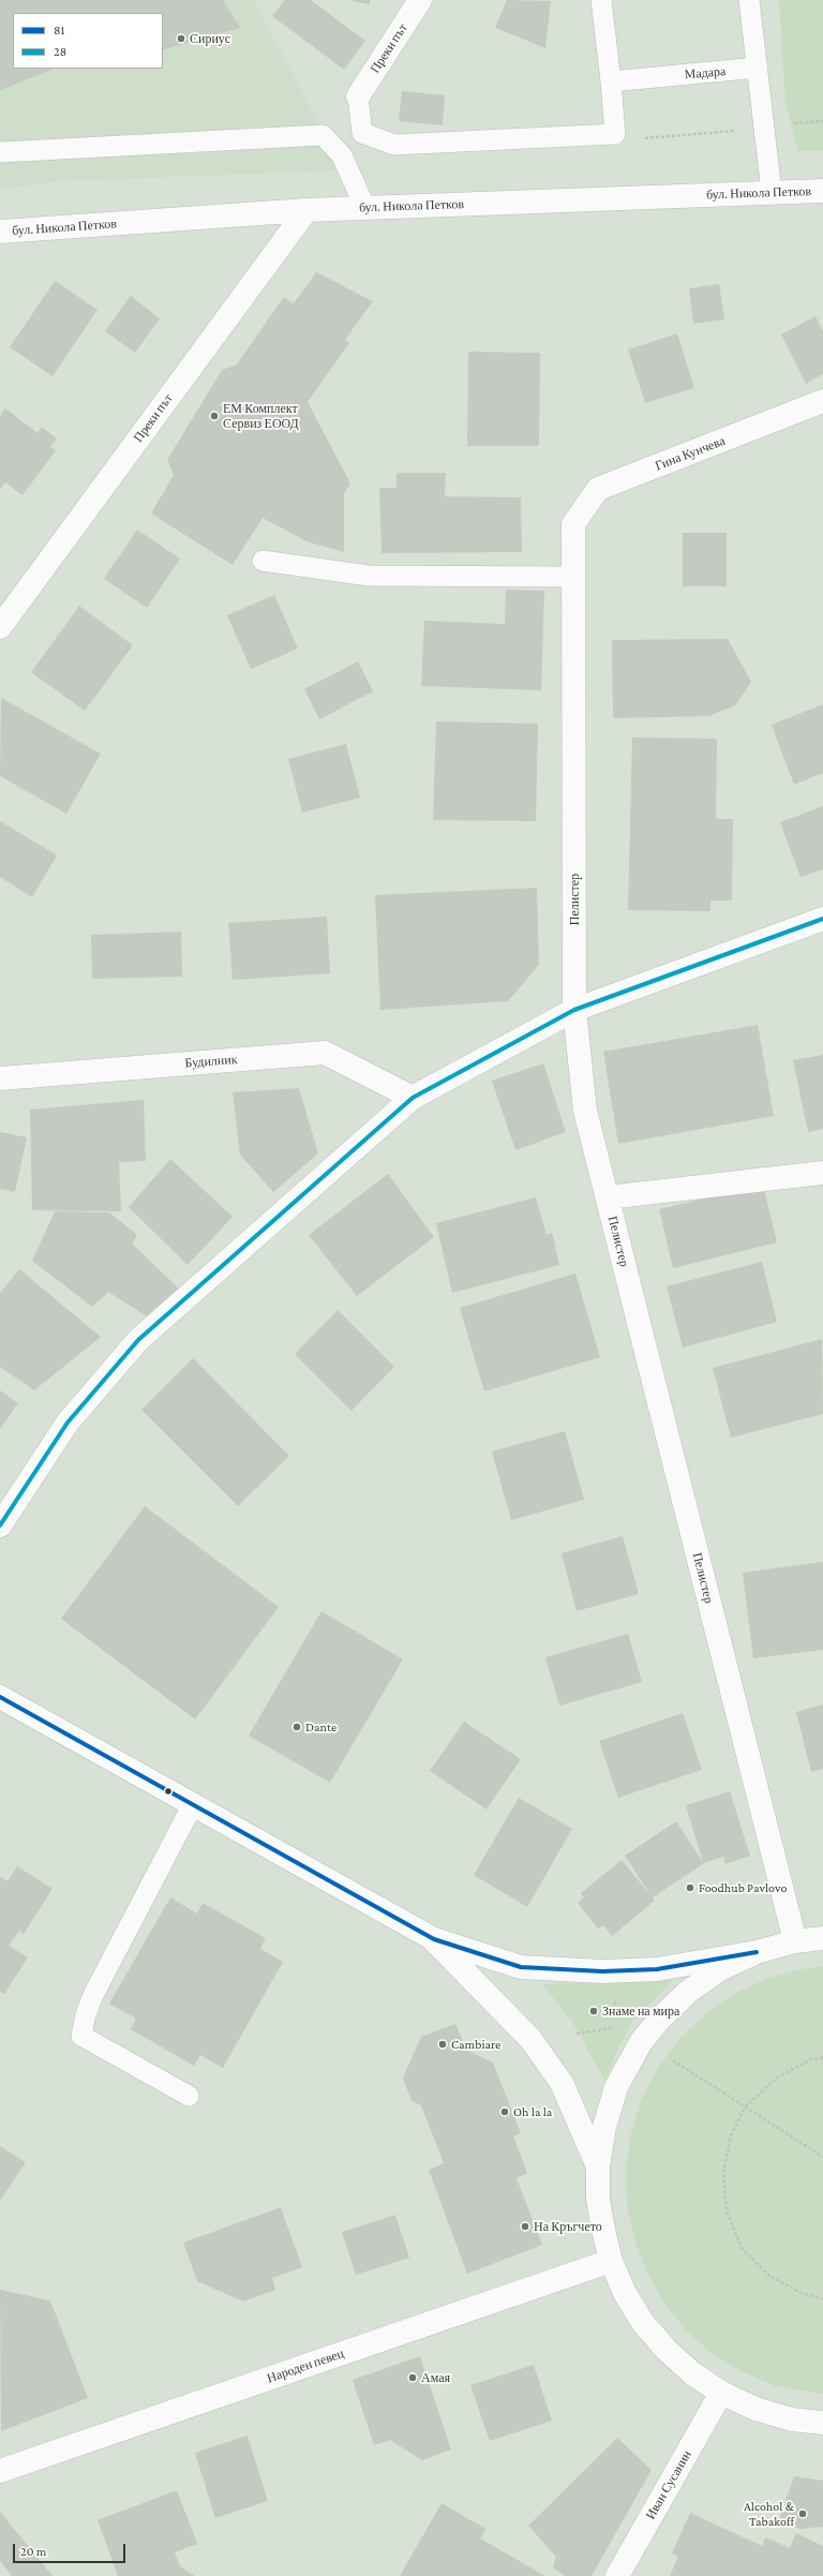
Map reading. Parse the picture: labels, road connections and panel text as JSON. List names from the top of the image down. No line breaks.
{"streets":{"main road":["Преки път","бул. Никола Петков","Гина Кунчева","Пелистер","Будилник","Народен певец","Иван Сусанин"],"lane":["Мадара"]},"crossings":[["Преки път","бул. Никола Петков"],["Гина Кунчева","Пелистер"]],"places":["Сириус","ЕМ Комплект Сервиз ЕООД","Dante","Foodhub Pavlovo","Знаме на мира","Cambiare","Oh la la","На Кръгчето","Амая","Alcohol & Tabakoff"],"lines":["transit line 28","transit line 81"],"legend":["81","28"],"scale_bar":"20 m"}
